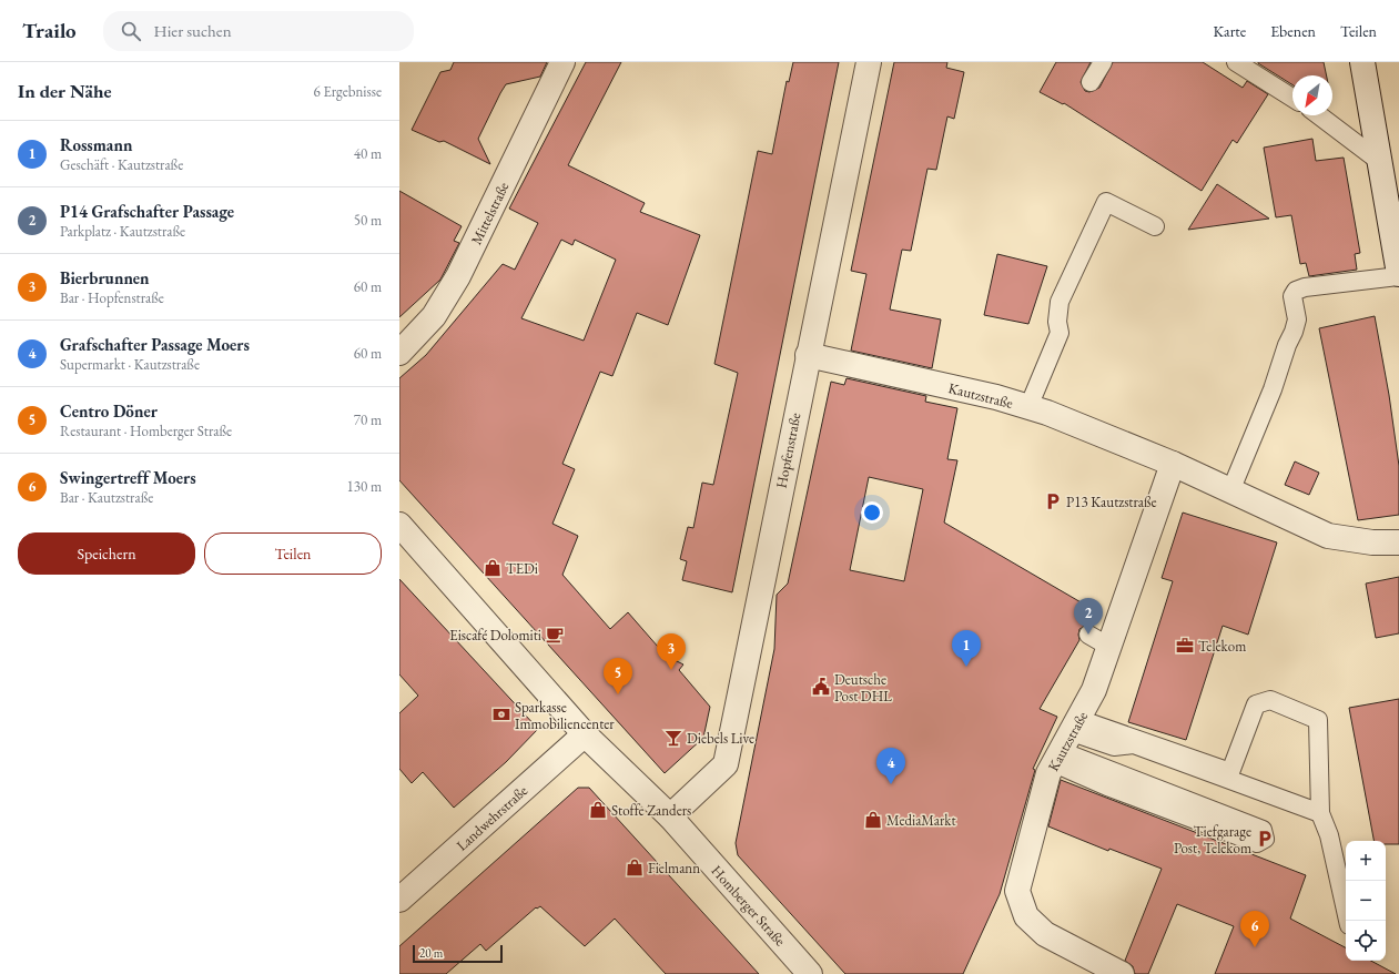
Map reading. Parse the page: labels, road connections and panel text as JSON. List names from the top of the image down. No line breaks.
{"streets":{"street":["Mittelstraße","Kautzstraße","Hopfenstraße","Landwehrstraße","Homberger Straße"]},"crossings":[["Kautzstraße","Hopfenstraße"],["Hopfenstraße","Homberger Straße"],["Landwehrstraße","Homberger Straße"]],"places":{"parking":["P13 Kautzstraße","Tiefgarage Post, Telekom"],"shop":["TEDi","Stoffe Zanders","MediaMarkt","Fielmann"],"cafe":["Eiscafé Dolomiti"],"office":["Telekom"],"public building":["Deutsche Post DHL"],"bank":["Sparkasse Immobiliencenter"],"bar":["Diebels Live"]},"scale_bar":"20 m","north":"bottom left","page":{"header":"Trailo","search":"Hier suchen","nav":["Karte","Ebenen","Teilen"],"heading":["In der Nähe","6 Ergebnisse"],"list":[{"mark":"1","name":"Rossmann","note":"Geschäft · Kautzstraße","value":"40 m"},{"mark":"2","name":"P14 Grafschafter Passage","note":"Parkplatz · Kautzstraße","value":"50 m"},{"mark":"3","name":"Bierbrunnen","note":"Bar · Hopfenstraße","value":"60 m"},{"mark":"4","name":"Grafschafter Passage Moers","note":"Supermarkt · Kautzstraße","value":"60 m"},{"mark":"5","name":"Centro Döner","note":"Restaurant · Homberger Straße","value":"70 m"},{"mark":"6","name":"Swingertreff Moers","note":"Bar · Kautzstraße","value":"130 m"}],"buttons":["Speichern","Teilen"],"pins":["2","1","3","5","4","6"],"map_buttons":["+","−"],"scale":"20 m"}}
